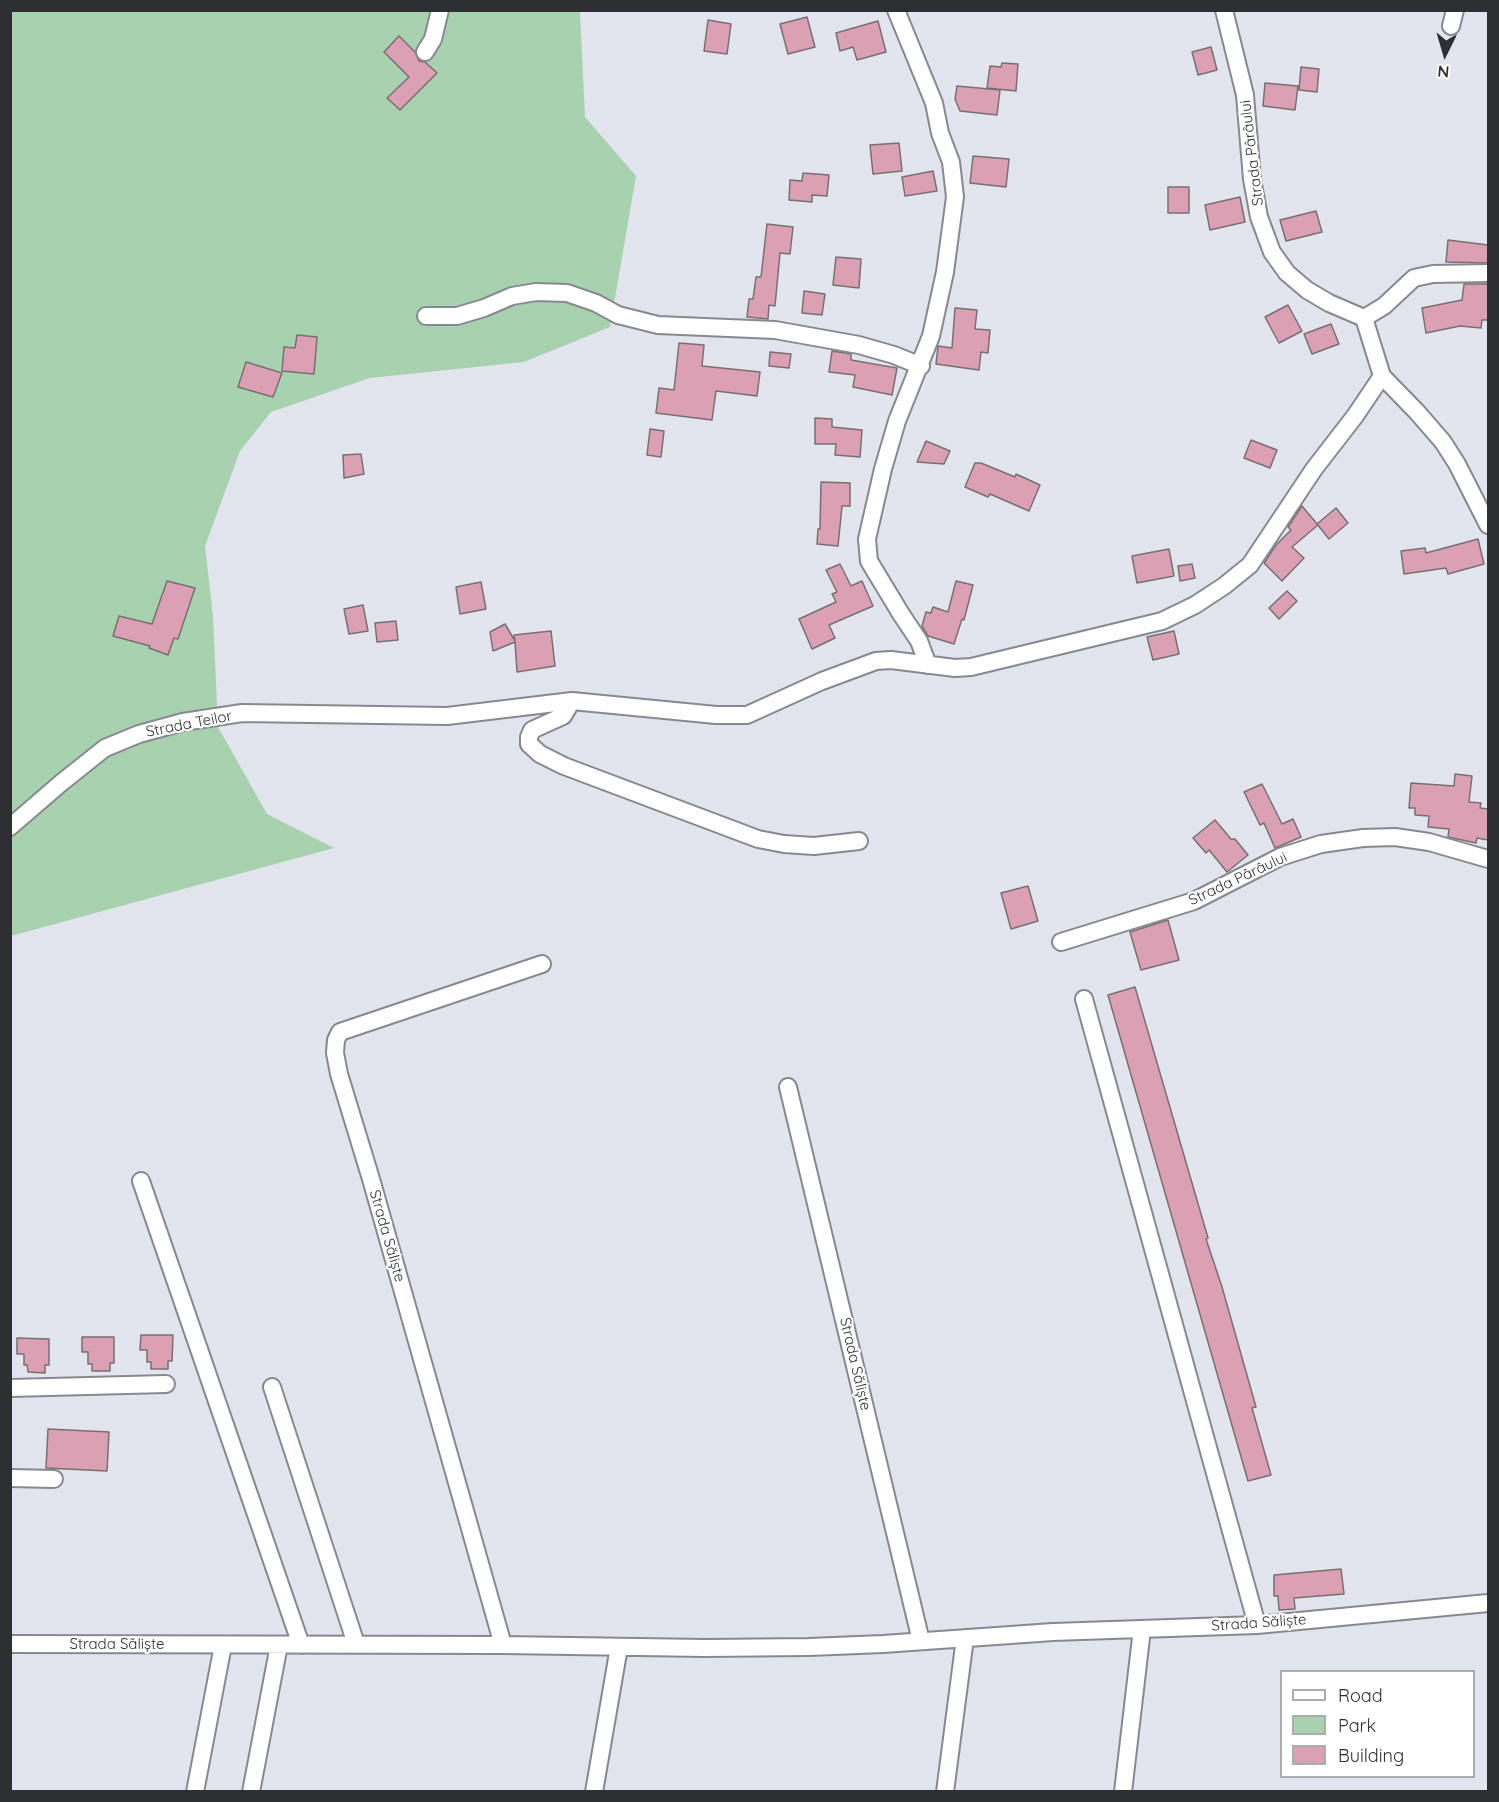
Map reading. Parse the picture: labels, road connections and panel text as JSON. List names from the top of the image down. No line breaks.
{"streets":{"street":["Strada Pârâului","Strada Teilor","Strada Săliște"]},"legend":["Road","Park","Building"],"north":"bottom"}
